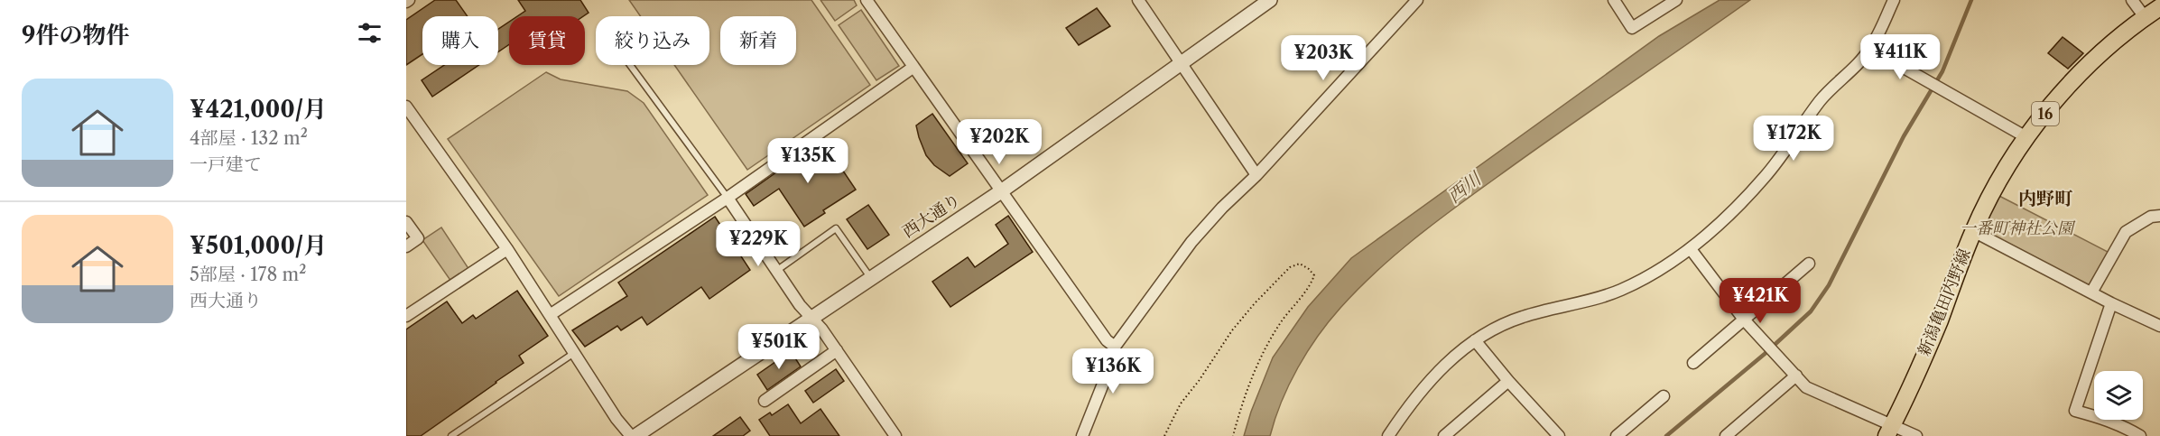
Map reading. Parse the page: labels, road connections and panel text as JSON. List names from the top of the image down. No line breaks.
{"streets":{"main road":["16","新潟亀田内野線"],"street":["西大通り"]},"districts":["内野町"],"water":["西川"],"parks":["一番町神社公園"],"page":{"heading":"9件の物件","chip":["購入","賃貸","絞り込み","新着"],"price":["¥411K","¥203K","¥172K","¥202K","¥135K","¥229K","¥421K","¥501K","¥136K"],"list":[{"name":"¥421,000/月","note":"4部屋 · 132 m² · 一戸建て"},{"name":"¥501,000/月","note":"5部屋 · 178 m² · 西大通り"}]}}
